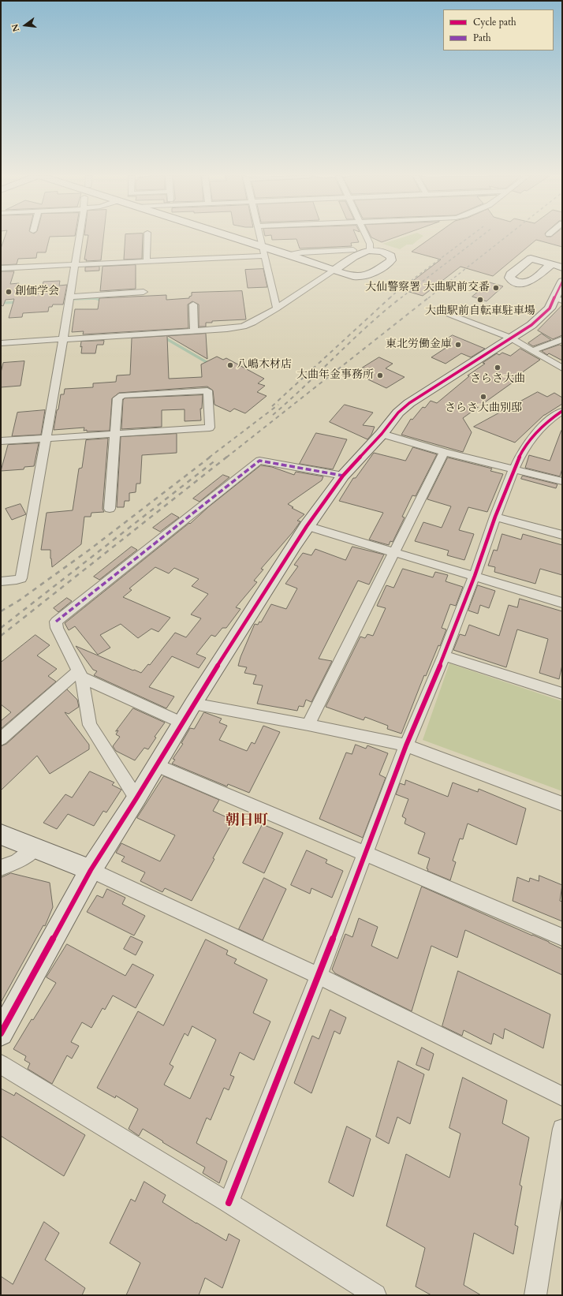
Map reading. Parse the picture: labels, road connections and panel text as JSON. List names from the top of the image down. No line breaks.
{"districts":["朝日町"],"places":["大仙警察署 大曲駅前交番","創価学会","大曲駅前自転車駐車場","東北労働金庫","八嶋木材店","さらさ大曲","大曲年金事務所","さらさ大曲別邸"],"legend":["Cycle path","Path"],"north":"left"}
